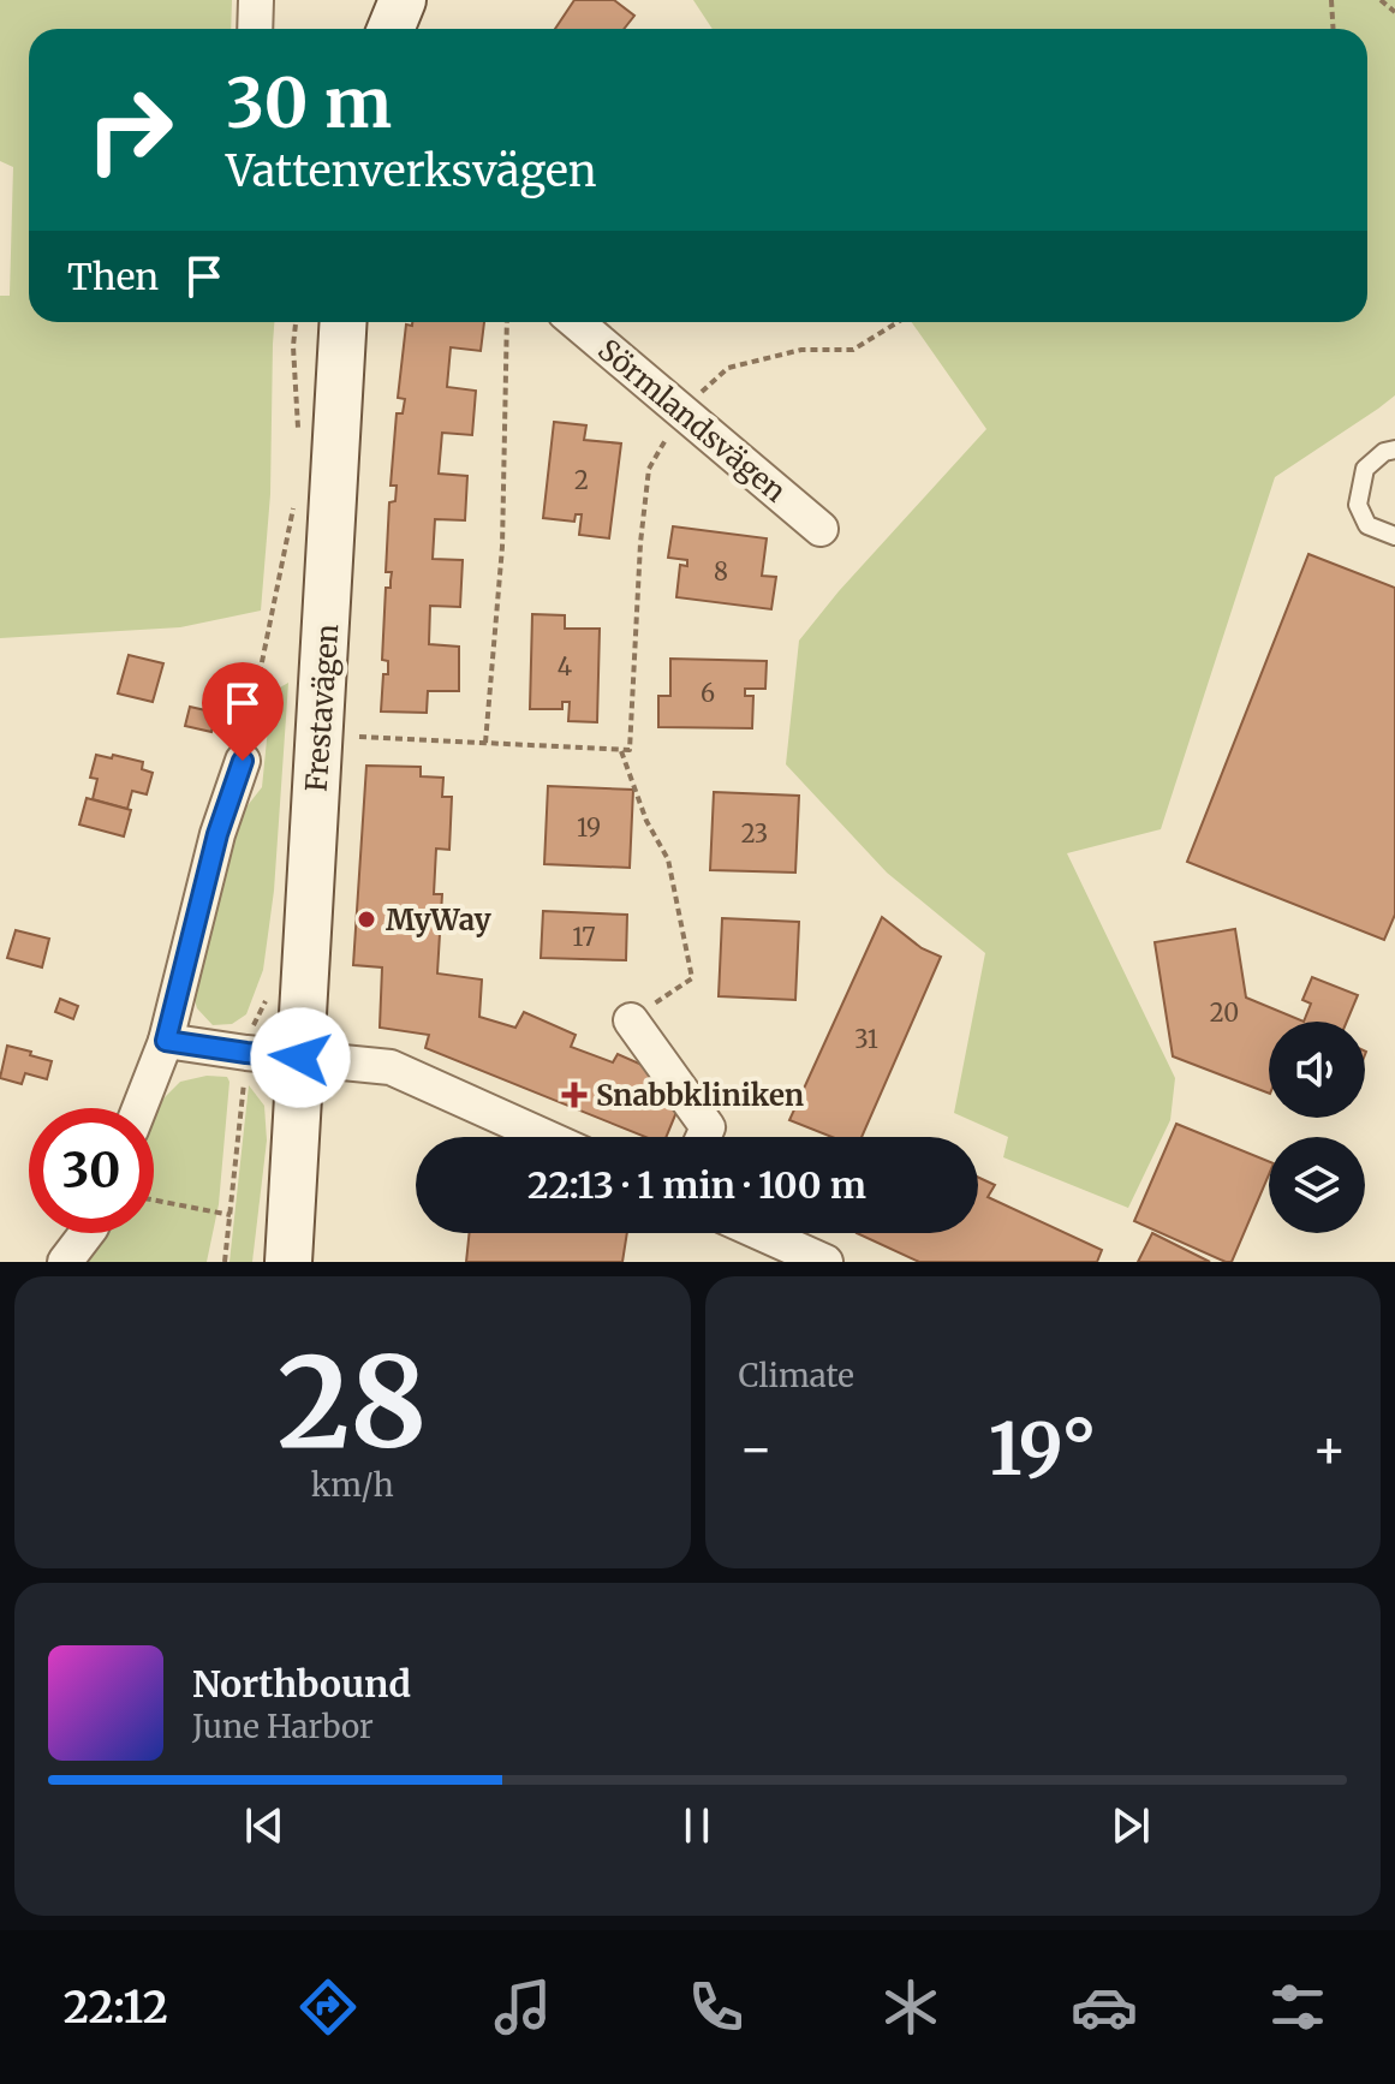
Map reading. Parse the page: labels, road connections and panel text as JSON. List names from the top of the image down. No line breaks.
{"streets":{"street":["Sörmlandsvägen","Frestavägen"]},"places":{"other":["MyWay"],"health":["Snabbkliniken"]},"house_numbers":["2","8","4","6","19","23","17","20","31"],"page":{"turn":["30 m","Vattenverksvägen"],"then":"Then","limit":"30","trip":"22:13 · 1 min · 100 m","tile":[["28","km/h"],"Climate"],"heat":["−","19°","+"],"song":["Northbound","June Harbor"],"tabs":"22:12"}}
